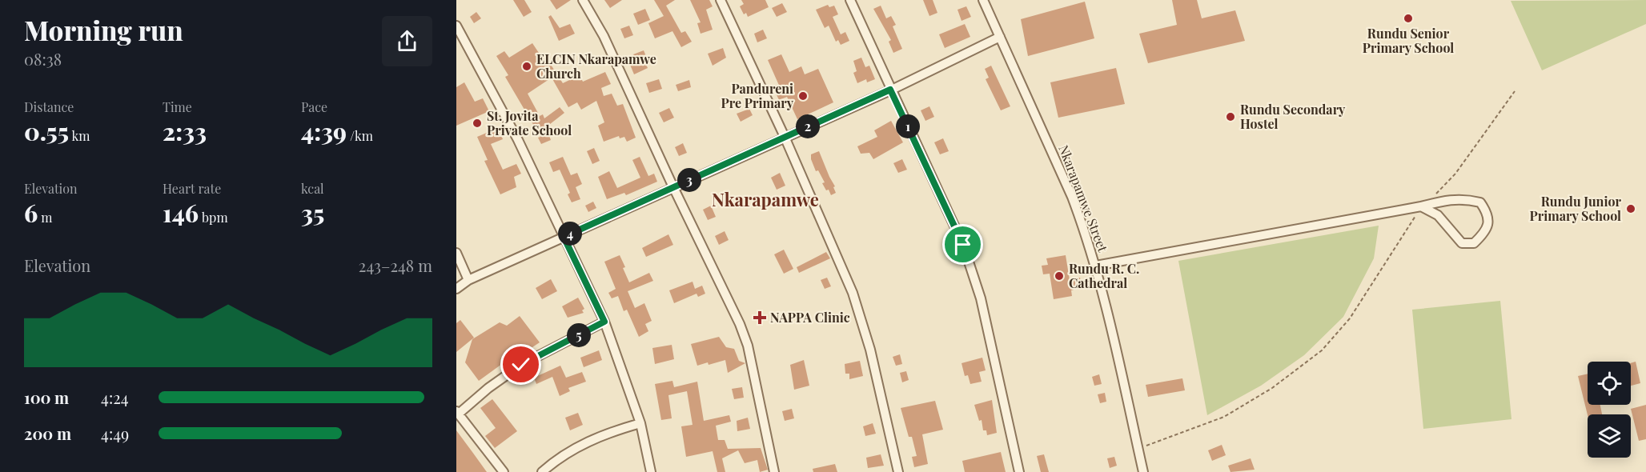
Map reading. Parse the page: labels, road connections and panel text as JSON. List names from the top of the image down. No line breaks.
{"streets":{"street":["Nkarapamwe Street"]},"districts":["Nkarapamwe"],"places":{"other":["Rundu Senior Primary School","ELCIN Nkarapamwe Church","Pandureni Pre Primary","Rundu Secondary Hostel","St. Jovita Private School","Rundu Junior Primary School","Rundu R. C. Cathedral"],"health":["NAPPA Clinic"]},"page":{"heading":["Morning run","08:38"],"stats":[["Distance","0.55 km"],["Time","2:33"],["Pace","4:39 /km"],["Elevation","6 m"],["Heart rate","146 bpm"],["kcal","35"]],"pins":["1","2","3","4","5"],"chart":["Elevation","243–248 m"],"list":[{"name":"100 m","note":"4:24"},{"name":"200 m","note":"4:49"}]}}
